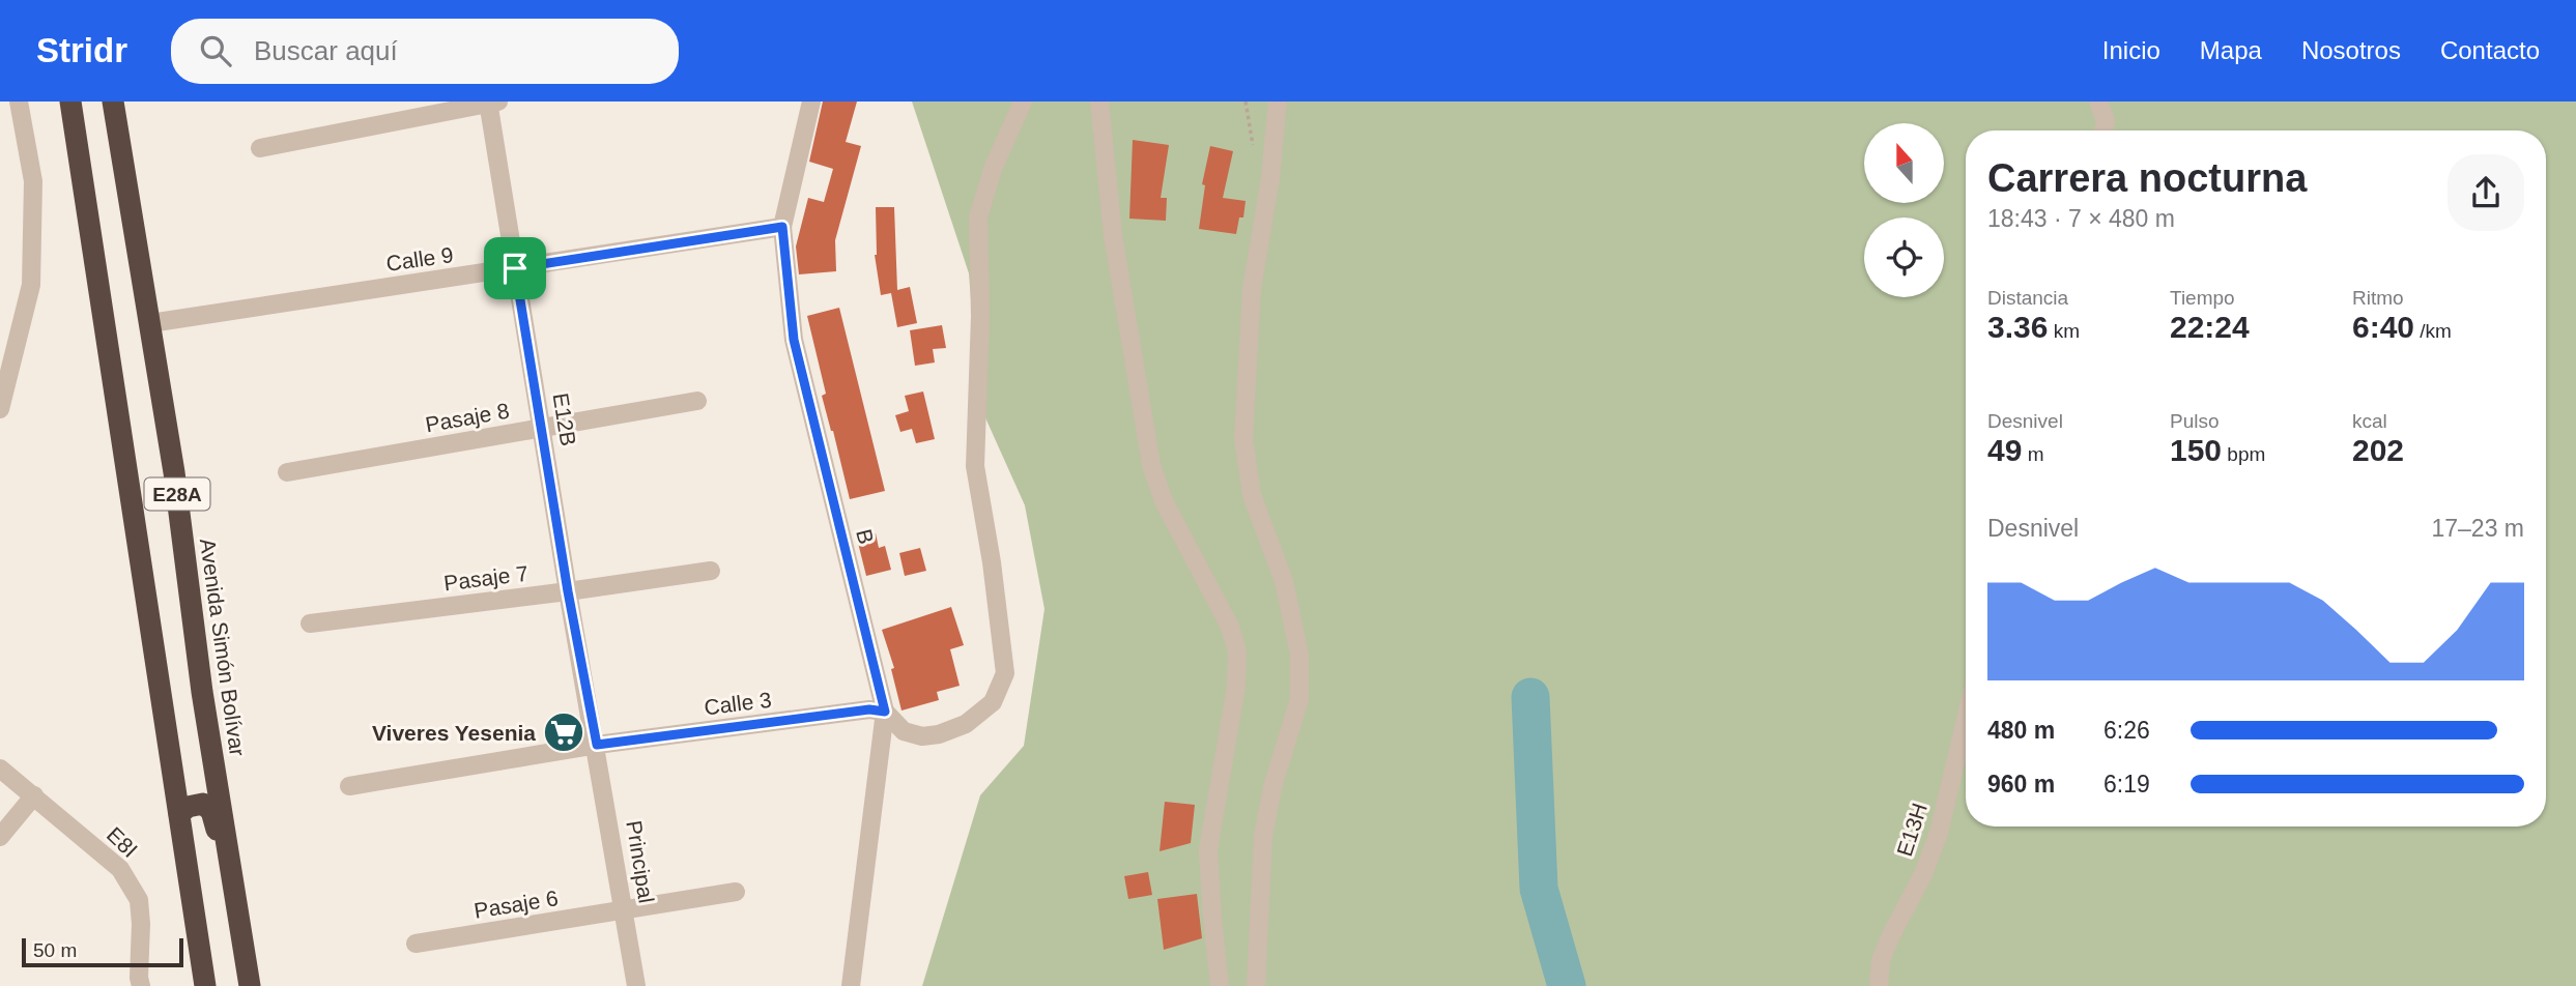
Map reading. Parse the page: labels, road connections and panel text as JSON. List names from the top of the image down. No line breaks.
{"streets":{"highway":["E28A","Avenida Simón Bolívar"],"street":["Calle 9","Pasaje 8","E12B","B","Pasaje 7","Calle 3","E13H","E8I","Principal","Pasaje 6"]},"crossings":[["Calle 9","E12B"],["Calle 9","B"],["Calle 9","Avenida Simón Bolívar"],["Pasaje 8","E12B"],["E12B","Pasaje 7"],["E12B","Calle 3"],["E12B","Principal"],["B","Calle 3"],["Calle 3","Principal"],["Principal","Pasaje 6"]],"places":{"supermarket":["Viveres Yesenia"]},"scale_bar":"50 m","north":"top","page":{"header":"Stridr","search":"Buscar aquí","nav":["Inicio","Mapa","Nosotros","Contacto"],"heading":["Carrera nocturna","18:43 · 7 × 480 m"],"stats":[["Distancia","3.36 km"],["Tiempo","22:24"],["Ritmo","6:40 /km"],["Desnivel","49 m"],["Pulso","150 bpm"],["kcal","202"]],"chart":["Desnivel","17–23 m"],"list":[{"name":"480 m","note":"6:26"},{"name":"960 m","note":"6:19"}],"scale":"50 m"}}
